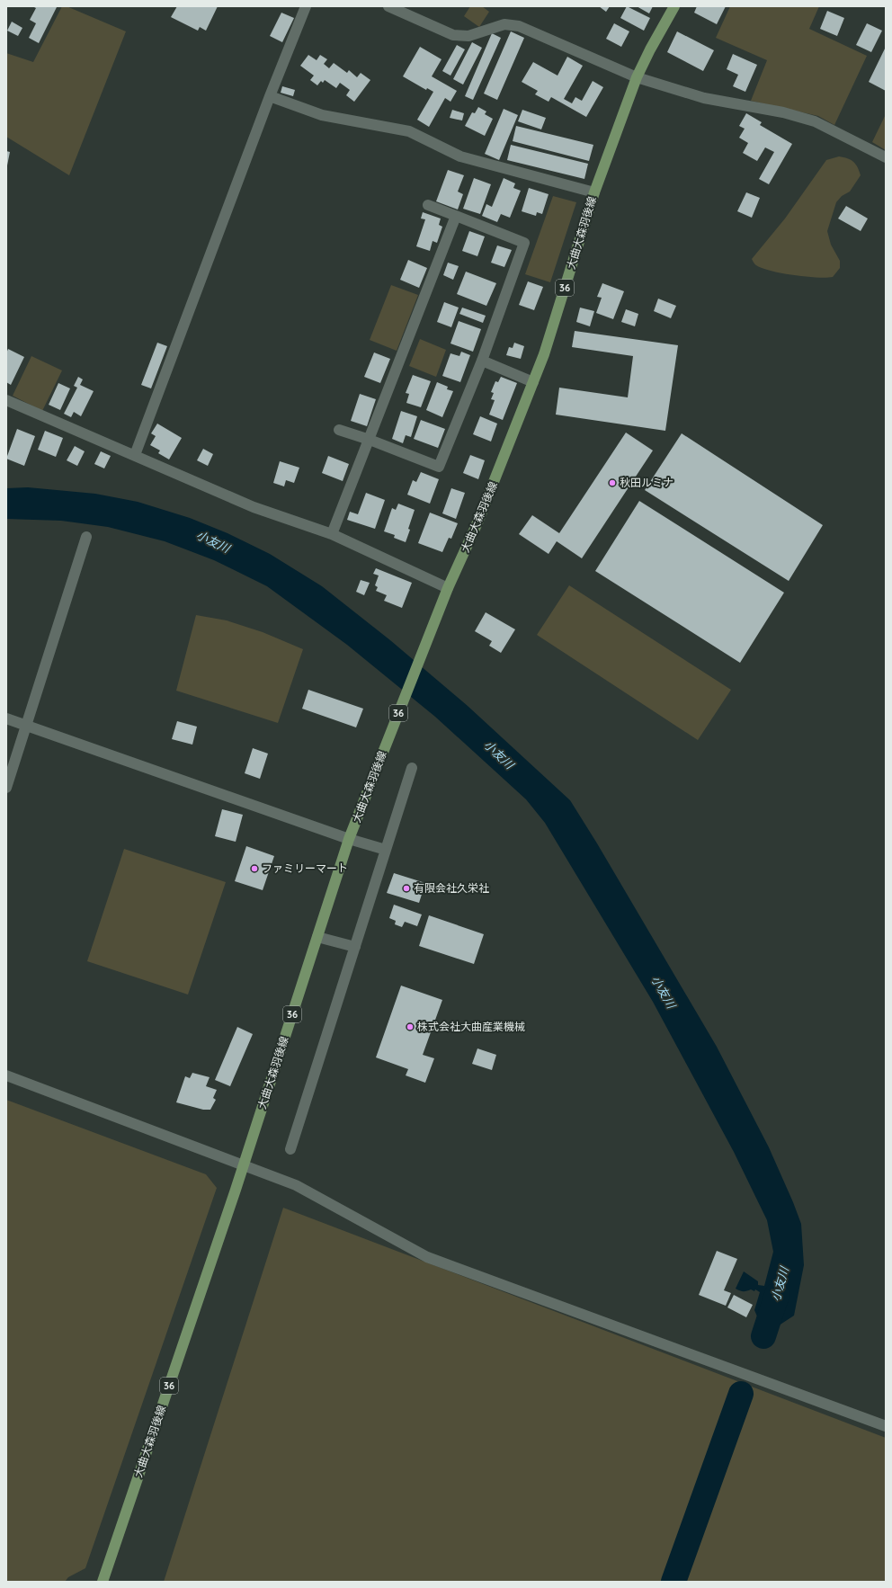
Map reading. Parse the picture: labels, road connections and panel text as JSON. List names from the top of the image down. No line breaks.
{"streets":{"main road":["大曲大森羽後線","36"]},"water":["小友川"],"places":["秋田ルミナ","ファミリーマート","有限会社久栄社","株式会社大曲産業機械"]}
